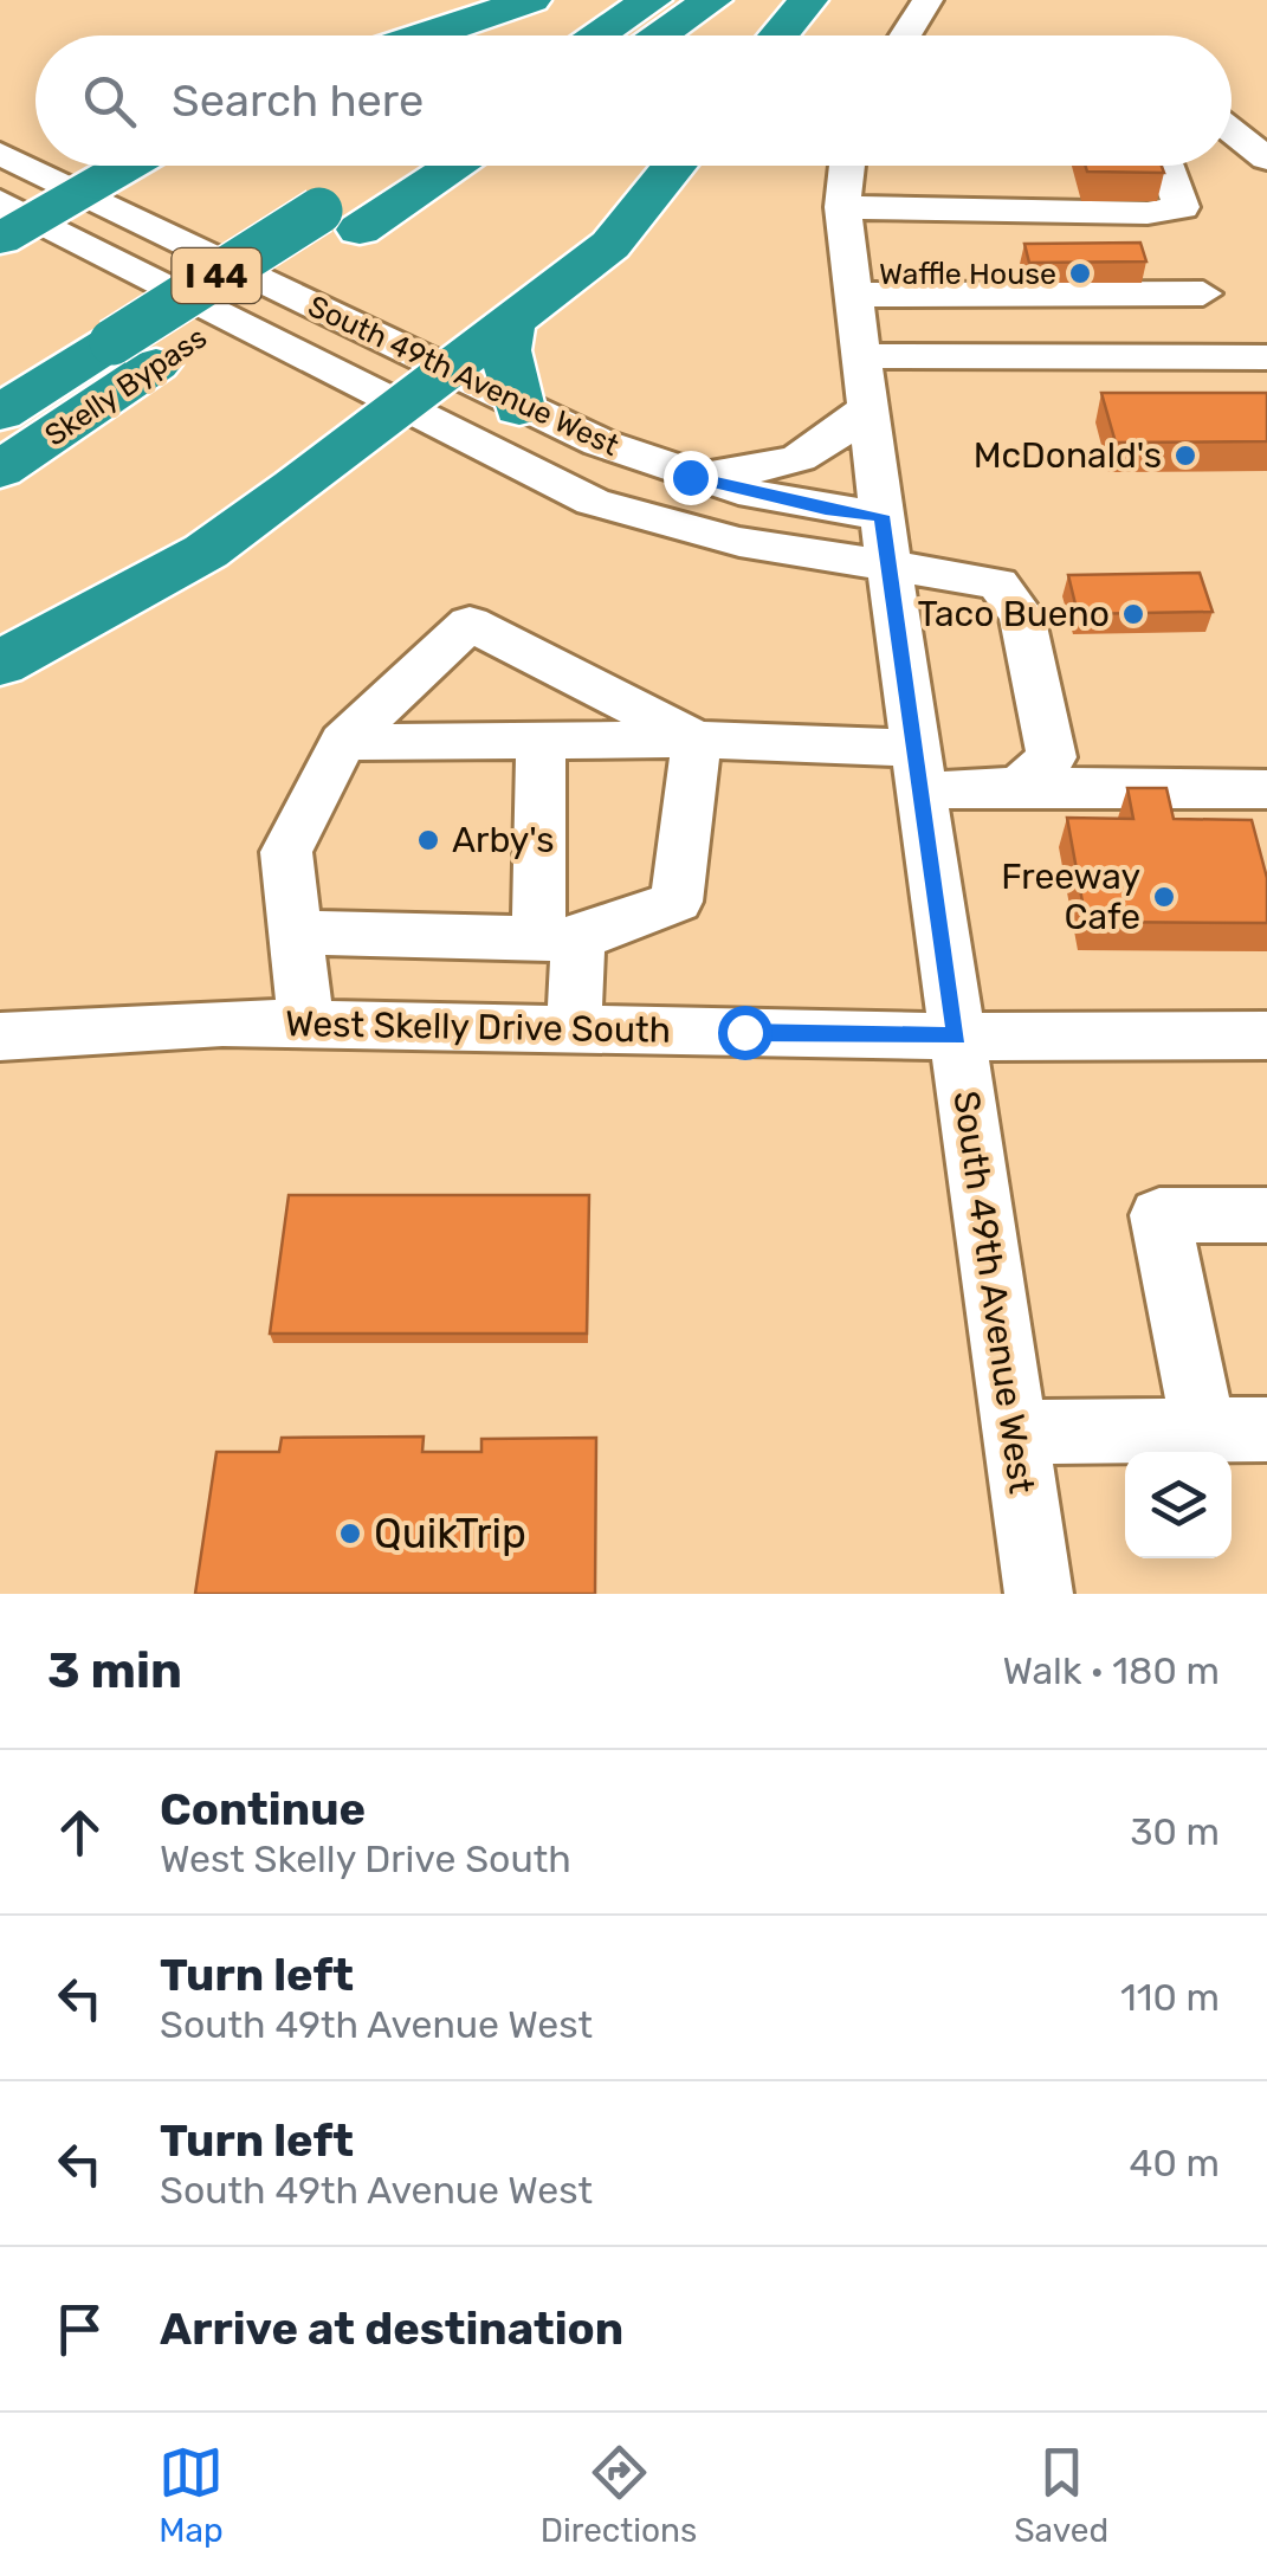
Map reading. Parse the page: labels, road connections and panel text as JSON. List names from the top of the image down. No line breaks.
{"streets":{"highway":["I 44","Skelly Bypass"],"street":["South 49th Avenue West","West Skelly Drive South"]},"crossings":[["South 49th Avenue West","West Skelly Drive South"]],"places":["Waffle House","McDonald's","Taco Bueno","Arby's","Freeway Cafe","QuikTrip"],"page":{"search":"Search here","heading":["3 min","Walk · 180 m"],"list":[["Continue","West Skelly Drive South","30 m"],["Turn left","South 49th Avenue West","110 m"],["Turn left","South 49th Avenue West","40 m"],"Arrive at destination"],"nav":["Map","Directions","Saved"]}}
